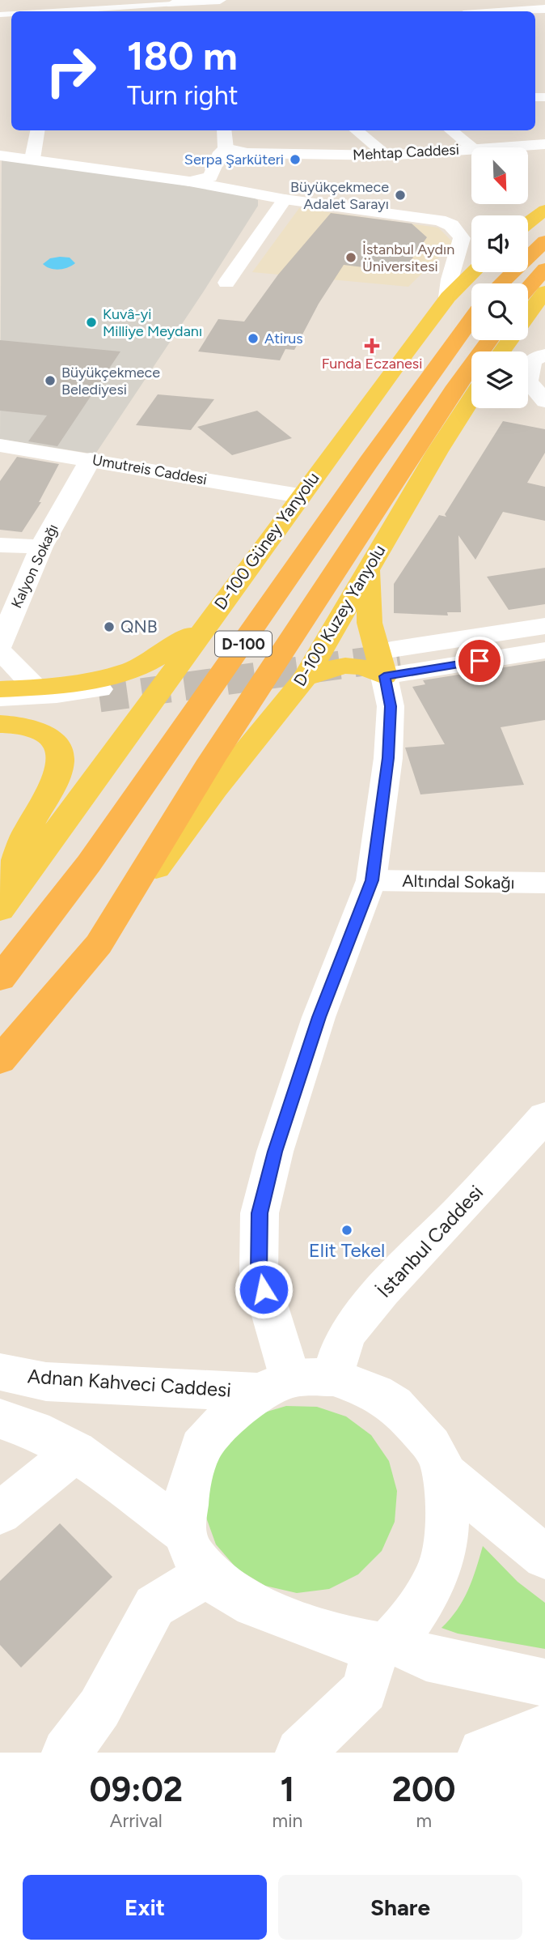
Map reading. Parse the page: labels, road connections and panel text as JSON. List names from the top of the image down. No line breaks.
{"streets":{"highway":["D-100"],"main road":["D-100 Güney Yanyolu","D-100 Kuzey Yanyolu"],"street":["Mehtap Caddesi","Umutreis Caddesi","Kalyon Sokağı","Altındal Sokağı","İstanbul Caddesi","Adnan Kahveci Caddesi"]},"crossings":[["Umutreis Caddesi","D-100 Güney Yanyolu"],["Umutreis Caddesi","Kalyon Sokağı"],["D-100 Kuzey Yanyolu","D-100"],["İstanbul Caddesi","Adnan Kahveci Caddesi"]],"places":{"other":["Serpa Şarküteri","Büyükçekmece Adalet Sarayı","İstanbul Aydın Üniversitesi","Kuvâ-yi Milliye Meydanı","Atirus","Büyükçekmece Belediyesi","QNB","Elit Tekel"],"health":["Funda Eczanesi"]},"north":"bottom right","page":{"turn":["180 m","Turn right"],"eta":["09:02","Arrival","1","min","200","m"],"buttons":["Exit","Share"]}}
